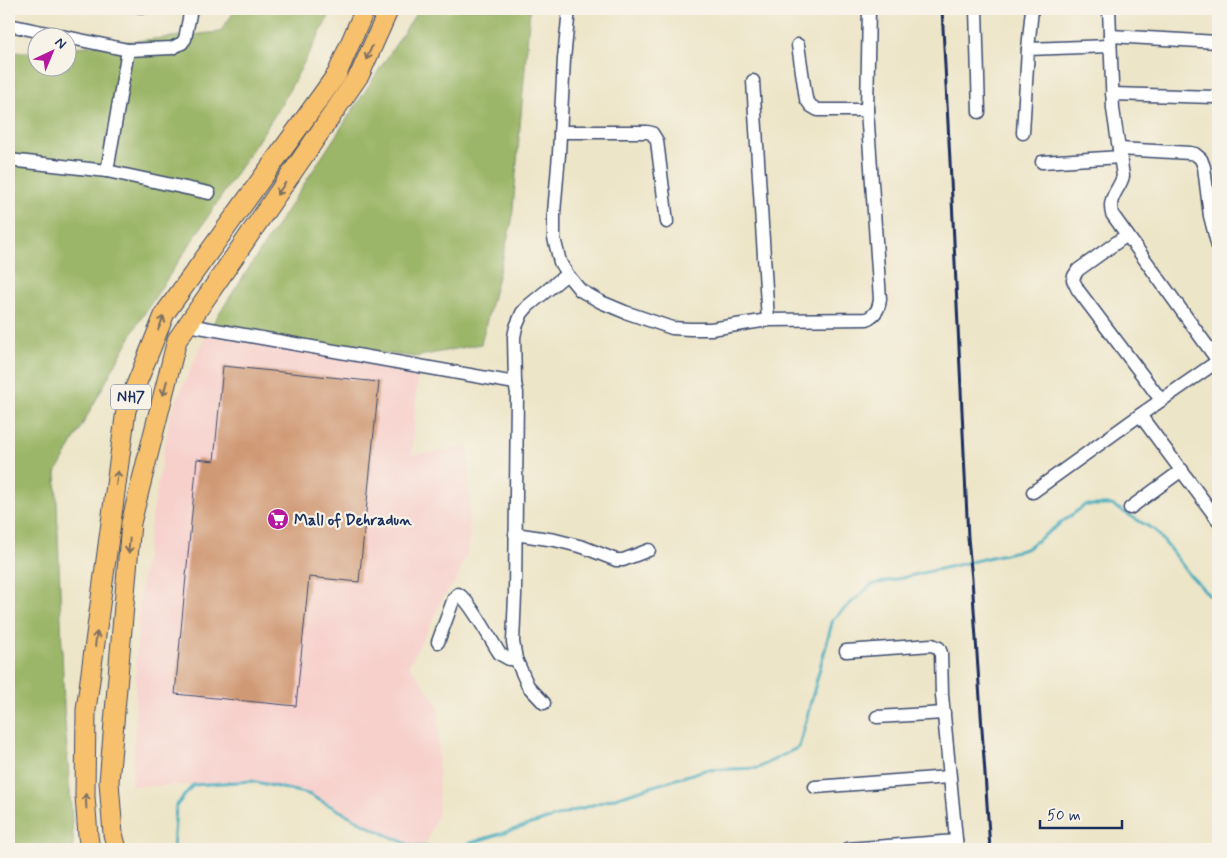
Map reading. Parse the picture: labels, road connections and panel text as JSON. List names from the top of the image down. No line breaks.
{"streets":{"highway":["NH7"]},"places":{"supermarket":["Mall of Dehradun"]},"scale_bar":"50 m","north":"top right"}
